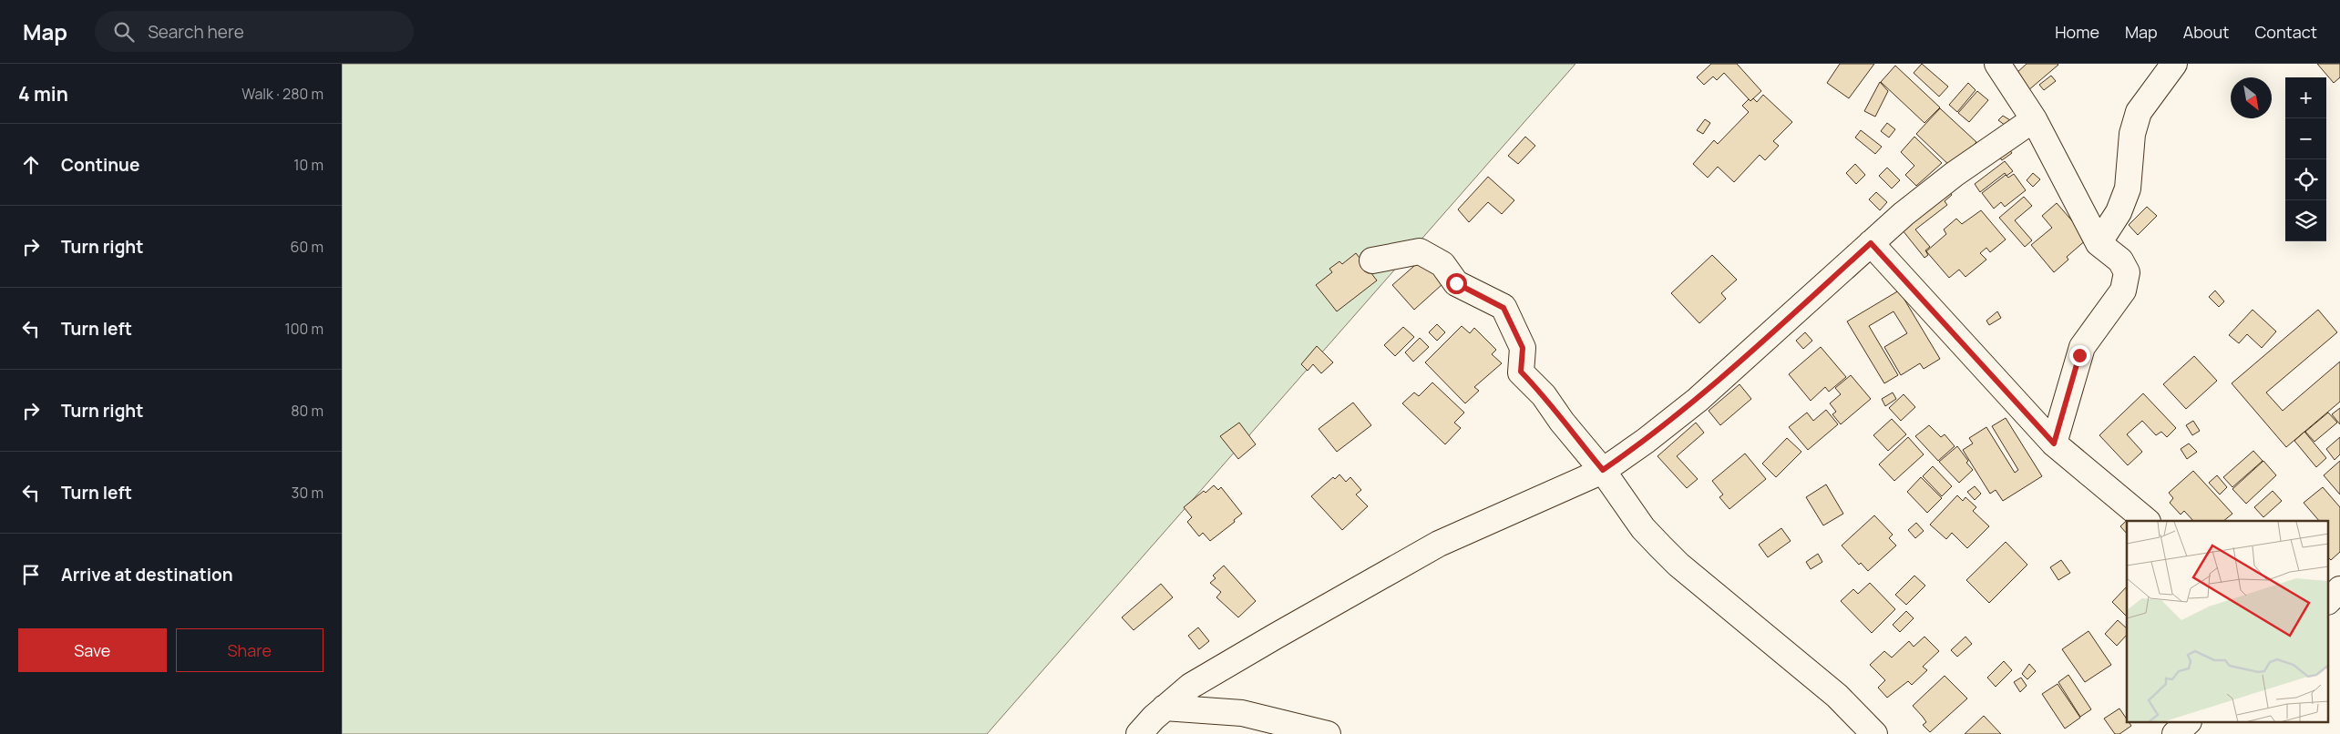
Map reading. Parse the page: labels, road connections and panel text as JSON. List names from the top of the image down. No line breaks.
{"north":"bottom right","page":{"header":"Map","search":"Search here","nav":["Home","Map","About","Contact"],"heading":["4 min","Walk · 280 m"],"map_buttons":["+","−"],"list":[["Continue","10 m"],["Turn right","60 m"],["Turn left","100 m"],["Turn right","80 m"],["Turn left","30 m"],"Arrive at destination"],"buttons":["Save","Share"]}}
